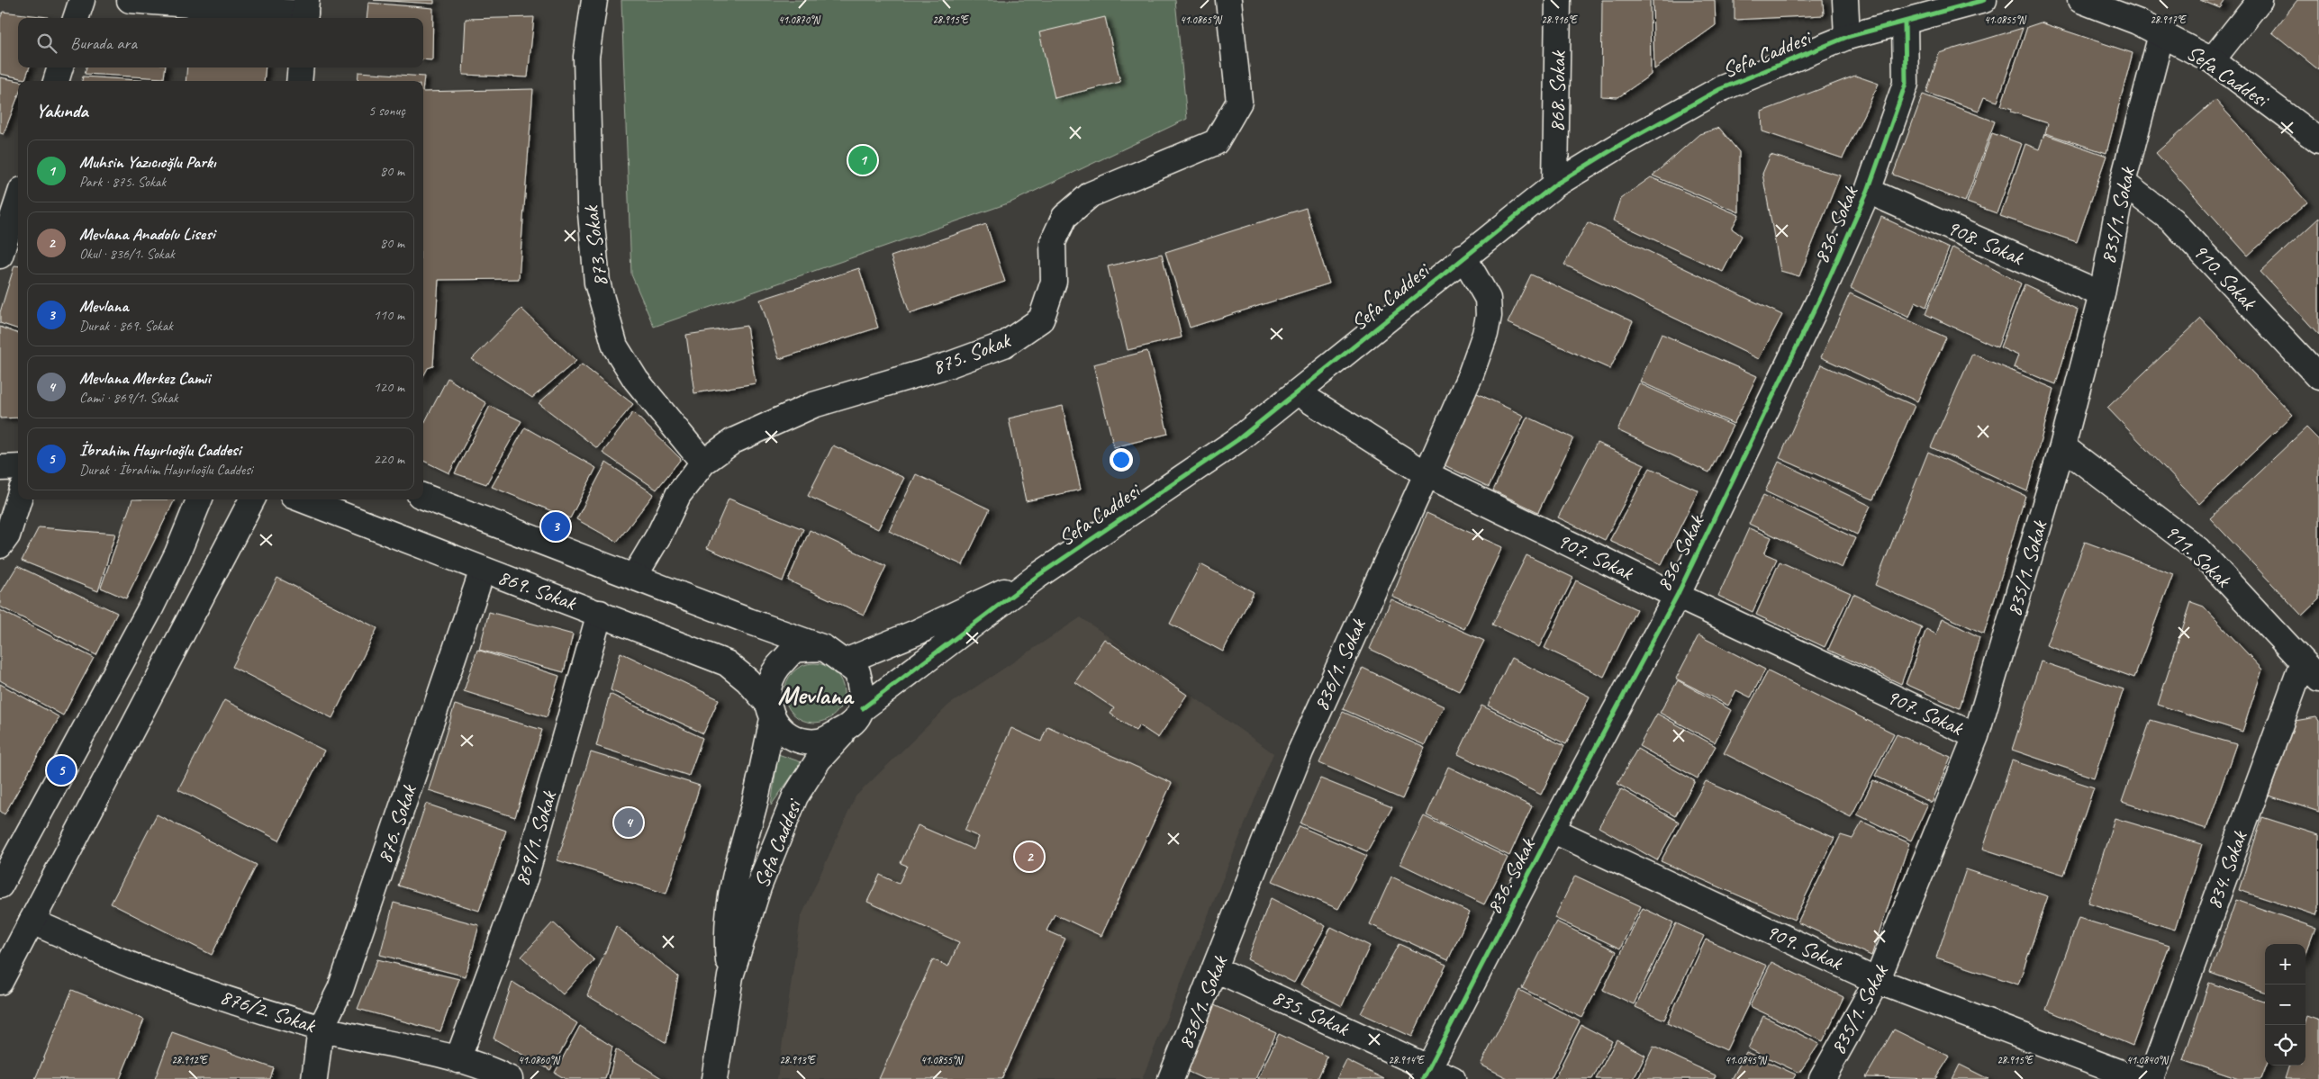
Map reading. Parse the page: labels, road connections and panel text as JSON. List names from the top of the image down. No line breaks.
{"streets":{"street":["Sefa Caddesi","868. Sokak","835/1. Sokak","836. Sokak","908. Sokak","873. Sokak","910. Sokak","875. Sokak","911. Sokak","907. Sokak","869. Sokak","836/1. Sokak","876. Sokak","869/1. Sokak","834. Sokak","909. Sokak","876/2. Sokak","835. Sokak"]},"crossings":[["Sefa Caddesi","868. Sokak"],["Sefa Caddesi","835/1. Sokak"],["Sefa Caddesi","836. Sokak"],["Sefa Caddesi","907. Sokak"],["Sefa Caddesi","869. Sokak"],["Sefa Caddesi","836/1. Sokak"],["835/1. Sokak","908. Sokak"],["835/1. Sokak","910. Sokak"],["835/1. Sokak","911. Sokak"],["835/1. Sokak","907. Sokak"],["835/1. Sokak","909. Sokak"],["836. Sokak","908. Sokak"],["836. Sokak","907. Sokak"],["836. Sokak","909. Sokak"],["836. Sokak","835. Sokak"],["873. Sokak","875. Sokak"],["911. Sokak","834. Sokak"],["907. Sokak","836/1. Sokak"],["869. Sokak","876. Sokak"],["869. Sokak","869/1. Sokak"],["836/1. Sokak","835. Sokak"],["876. Sokak","876/2. Sokak"],["869/1. Sokak","876/2. Sokak"]],"districts":["Mevlana"],"page":{"search":"Burada ara","heading":["Yakında","5 sonuç"],"list":[{"mark":"1","name":"Muhsin Yazıcıoğlu Parkı","note":"Park · 875. Sokak","value":"80 m"},{"mark":"2","name":"Mevlana Anadolu Lisesi","note":"Okul · 836/1. Sokak","value":"80 m"},{"mark":"3","name":"Mevlana","note":"Durak · 869. Sokak","value":"110 m"},{"mark":"4","name":"Mevlana Merkez Camii","note":"Cami · 869/1. Sokak","value":"120 m"},{"mark":"5","name":"İbrahim Hayırlıoğlu Caddesi","note":"Durak · İbrahim Hayırlıoğlu Caddesi","value":"220 m"}],"pins":["1","3","5","4","2"],"map_buttons":["+","−"]},"coordinates":["41.0870°N","28.915°E","41.0865°N","28.916°E","41.0855°N","28.917°E","41.0860°N","41.0845°N","41.0840°N","28.912°E","28.913°E","28.914°E"]}
